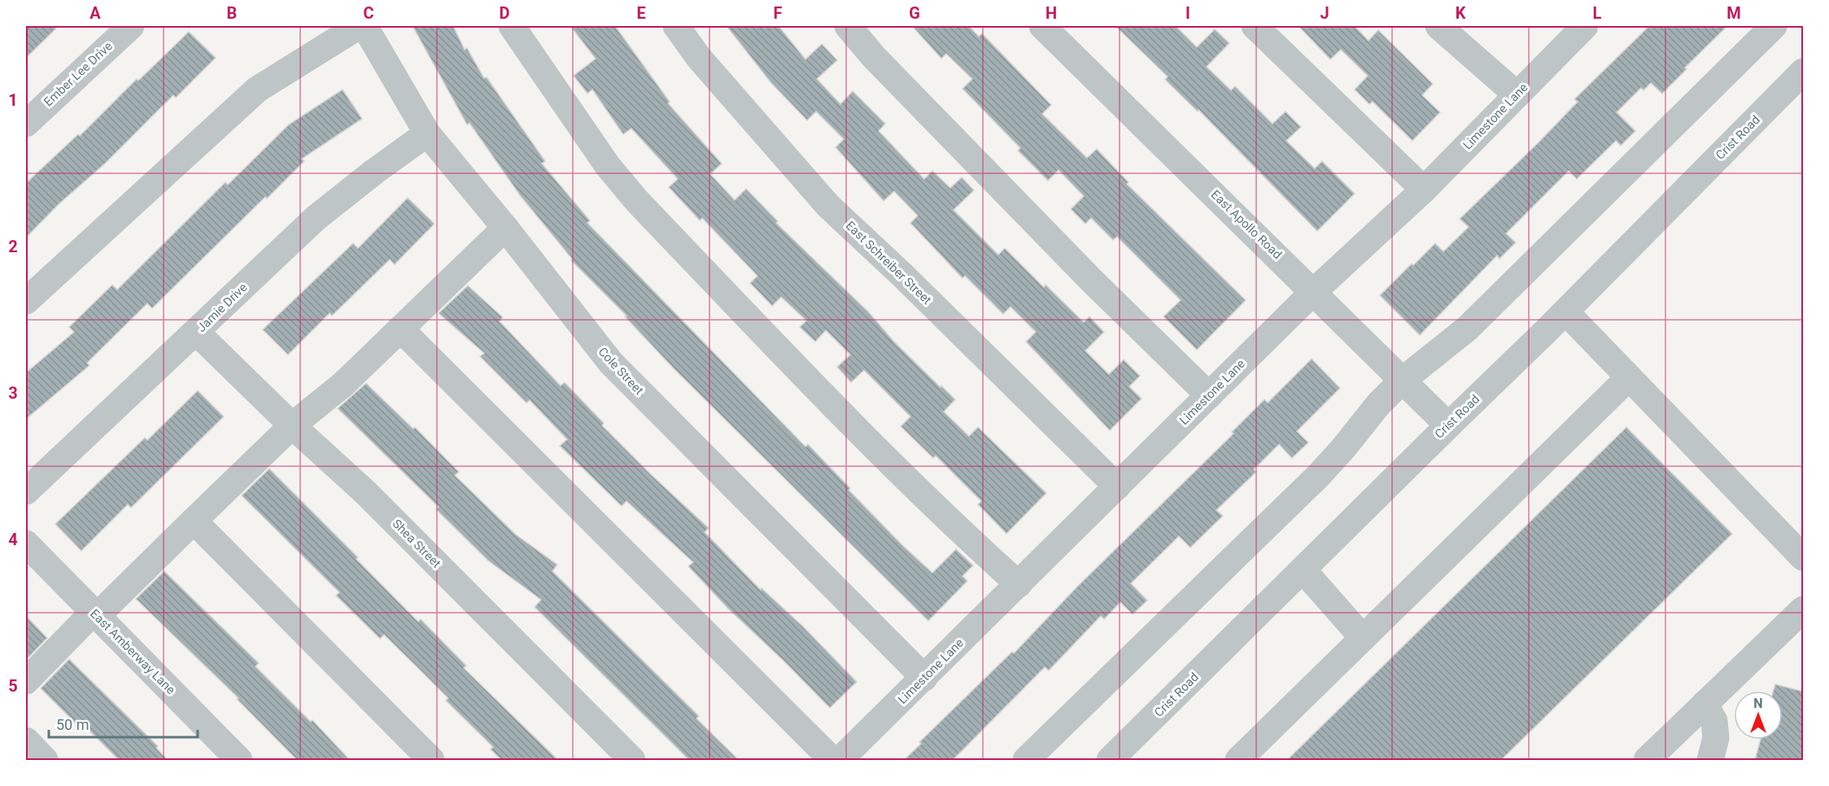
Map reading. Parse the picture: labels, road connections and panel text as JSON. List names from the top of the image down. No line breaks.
{"streets":{"street":["Ember Lee Drive","Limestone Lane","Crist Road","East Apollo Road","East Schreiber Street","Jamie Drive","Cole Street","Shea Street","East Amberway Lane"]},"crossings":[["Limestone Lane","East Apollo Road"],["Limestone Lane","East Schreiber Street"],["Limestone Lane","Cole Street"],["Crist Road","East Apollo Road"],["Jamie Drive","Cole Street"],["Jamie Drive","Shea Street"]],"scale_bar":"50 m","north":"top","grid":{"columns":["A","B","C","D","E","F","G","H","I","J","K","L","M"],"rows":["1","2","3","4","5"]}}
